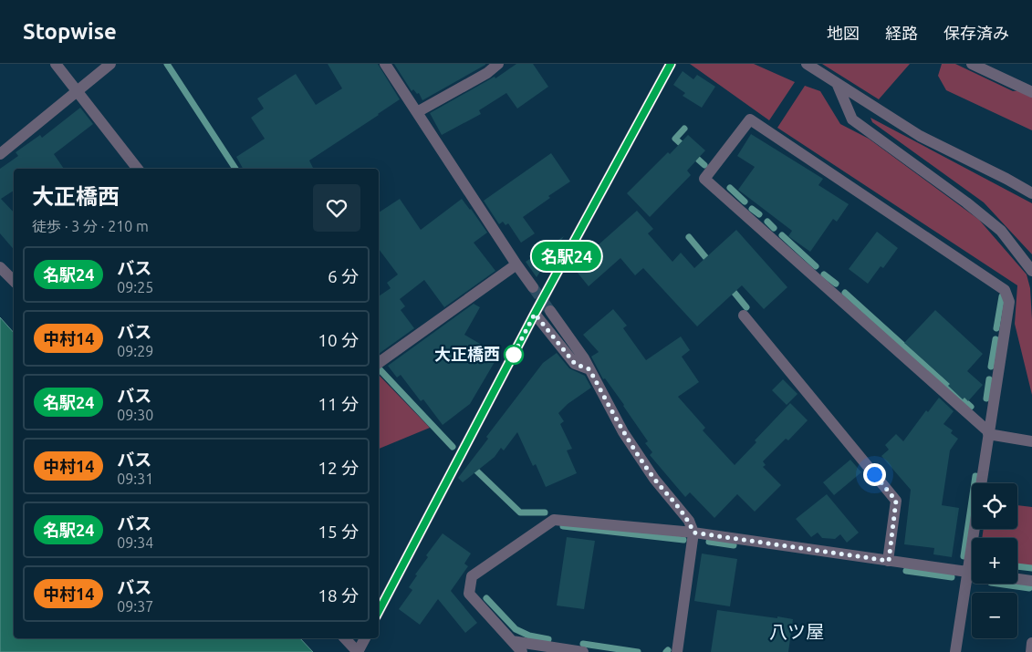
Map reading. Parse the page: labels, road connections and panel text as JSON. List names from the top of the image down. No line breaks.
{"districts":["八ツ屋"],"places":["大正橋西"],"lines":["bus line 名駅24"],"page":{"header":"Stopwise","nav":["地図","経路","保存済み"],"on_map":"名駅24","heading":["大正橋西","徒歩 · 3 分 · 210 m"],"list":[{"mark":"名駅24","name":"バス","note":"09:25","value":"6 分"},{"mark":"中村14","name":"バス","note":"09:29","value":"10 分"},{"mark":"名駅24","name":"バス","note":"09:30","value":"11 分"},{"mark":"中村14","name":"バス","note":"09:31","value":"12 分"},{"mark":"名駅24","name":"バス","note":"09:34","value":"15 分"},{"mark":"中村14","name":"バス","note":"09:37","value":"18 分"}],"map_buttons":["+","−"]}}
